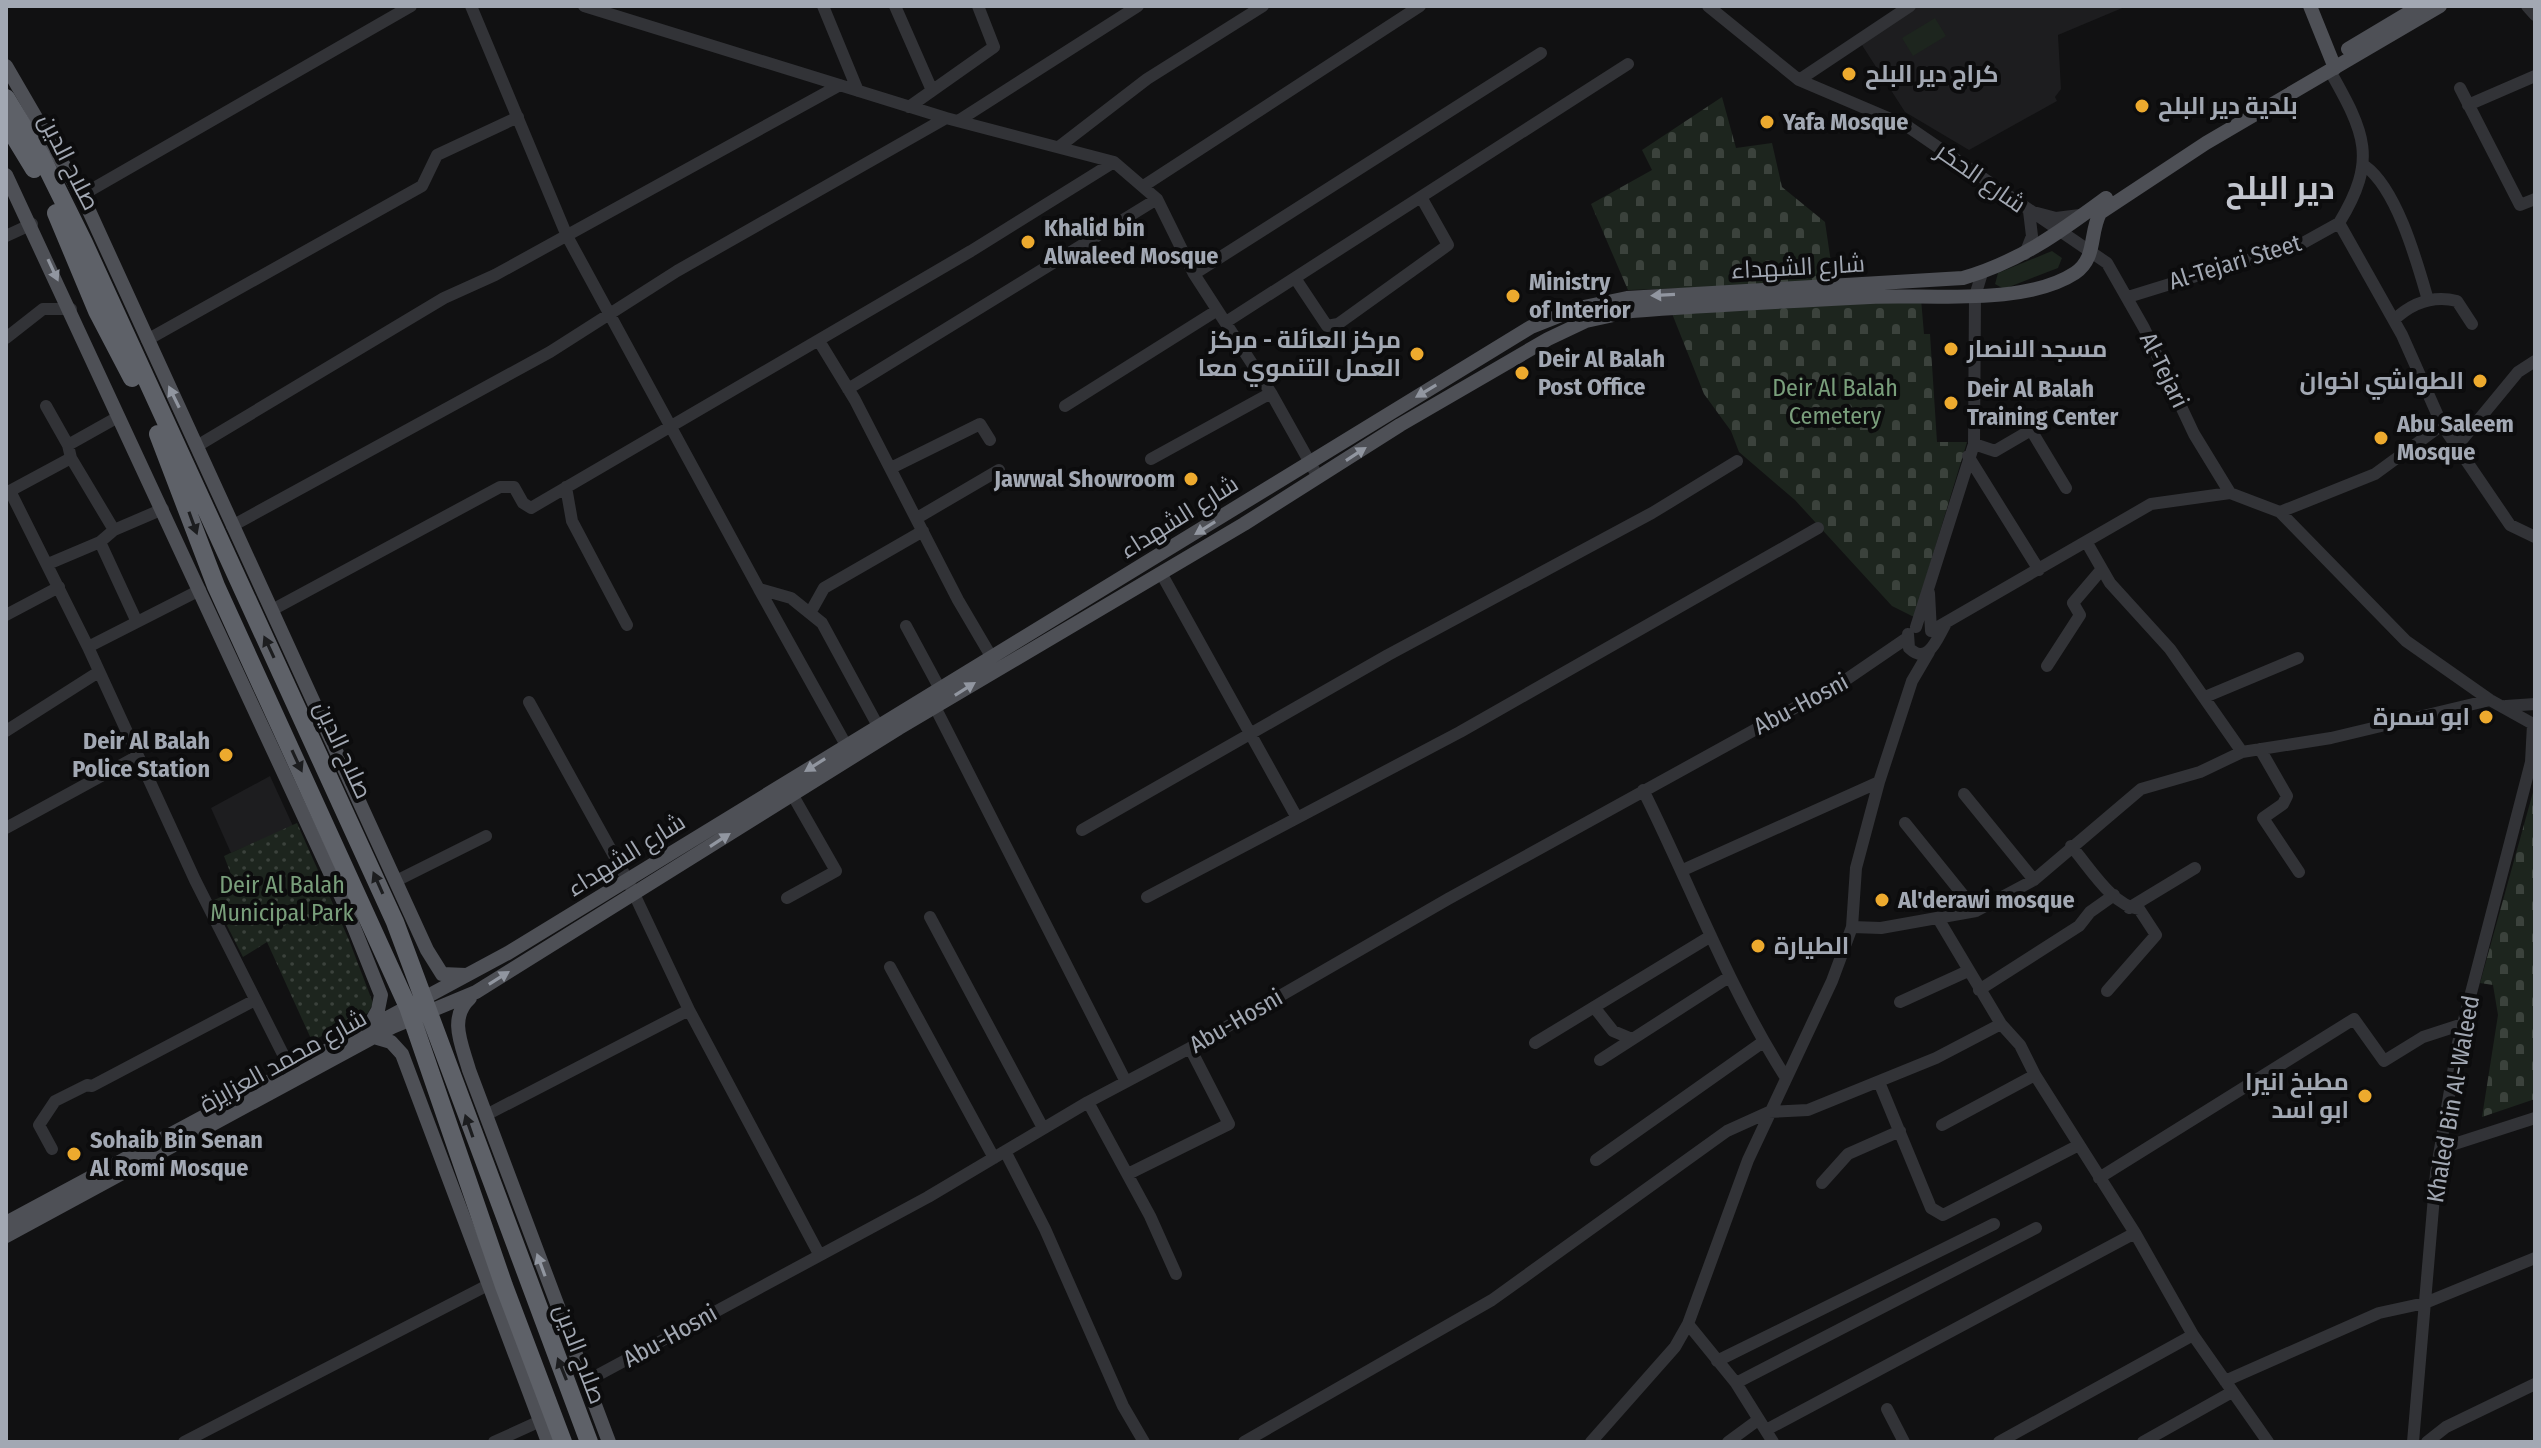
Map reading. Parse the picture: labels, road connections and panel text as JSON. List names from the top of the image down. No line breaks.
{"streets":{"highway":["صلاح الدين"],"main road":["شارع الشهداء","شارع محمد العزايزة"],"street":["شارع الحكر","Al-Tejari Steet","Al-Tejari","Abu-Hosni","Khaled Bin Al-Waleed"]},"crossings":[["صلاح الدين","شارع الشهداء"],["شارع الحكر","شارع الشهداء"],["شارع الحكر","Al-Tejari"],["Al-Tejari Steet","Al-Tejari"],["شارع الشهداء","Al-Tejari"],["شارع الشهداء","شارع محمد العزايزة"]],"districts":["دير البلح"],"parks":["Deir Al Balah Cemetery","Deir Al Balah Municipal Park"],"places":["كراج دير البلح","بلدية دير البلح","Yafa Mosque","Khalid bin Alwaleed Mosque","Ministry of Interior","مسجد الانصار","مركز العائلة - مركز العمل التنموي معا","Deir Al Balah Post Office","الطواشي اخوان","Deir Al Balah Training Center","Abu Saleem Mosque","Jawwal Showroom","ابو سمرة","Deir Al Balah Police Station","Al'derawi mosque","الطيارة","مطبخ انيرا ابو اسد","Sohaib Bin Senan Al Romi Mosque"]}
